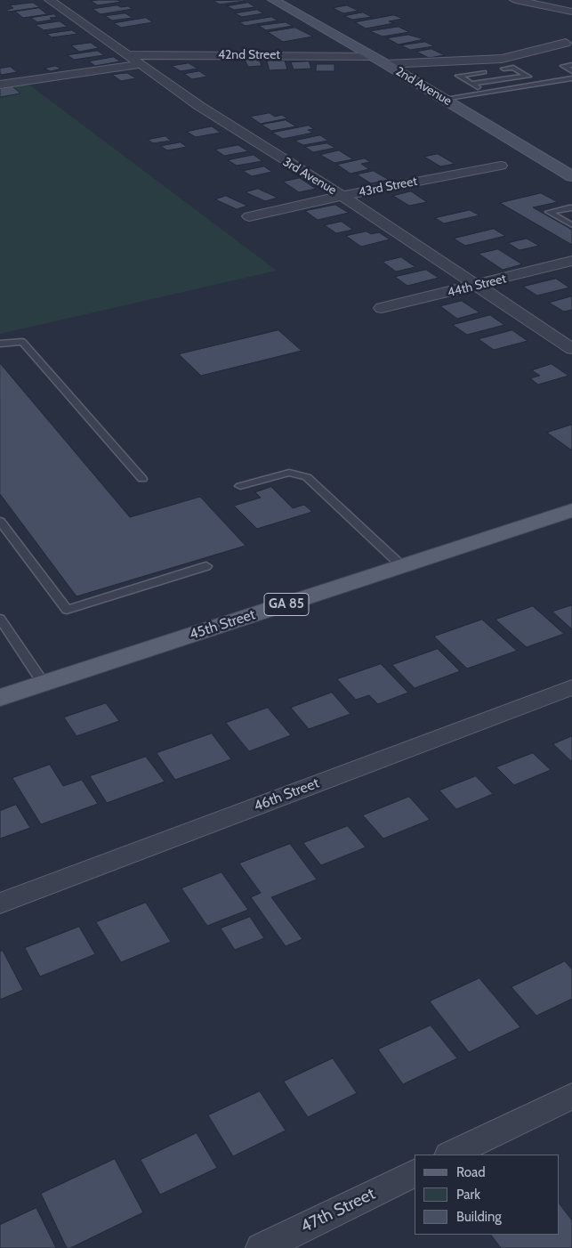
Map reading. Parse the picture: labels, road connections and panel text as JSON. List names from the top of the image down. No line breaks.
{"streets":{"main road":["2nd Avenue","GA 85","45th Street"],"street":["42nd Street","3rd Avenue","43rd Street","44th Street","46th Street","47th Street"]},"crossings":[["42nd Street","2nd Avenue"],["42nd Street","3rd Avenue"],["3rd Avenue","43rd Street"],["3rd Avenue","44th Street"]],"legend":["Road","Park","Building"]}
